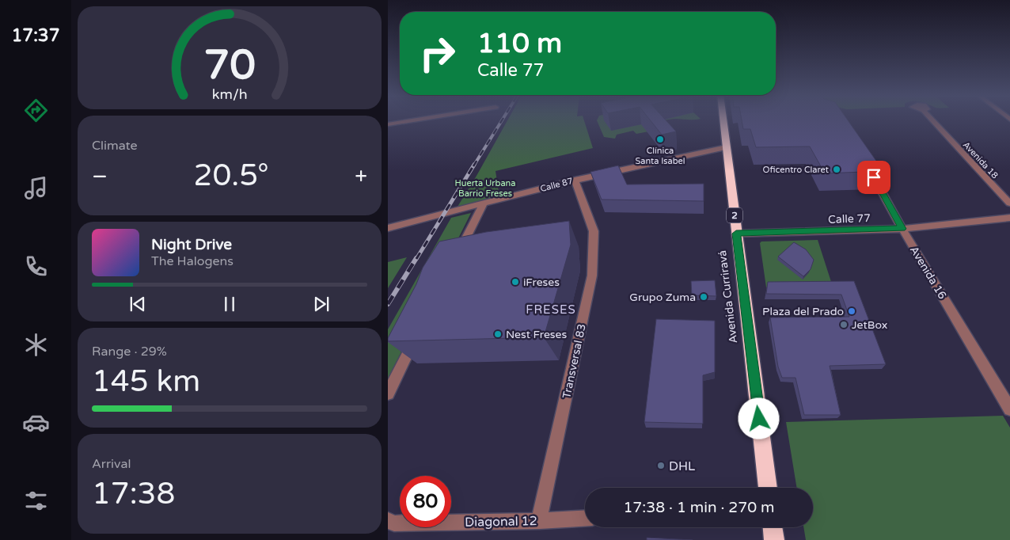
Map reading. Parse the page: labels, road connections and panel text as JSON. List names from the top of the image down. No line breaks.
{"streets":{"highway":["2","Avenida Curriravá"],"street":["Avenida 18","Calle 87","Calle 77","Avenida 16","Transversal 83","Diagonal 12"]},"crossings":[["Calle 87","Avenida Curriravá"],["Calle 87","Transversal 83"],["Calle 77","Avenida 16"],["Calle 77","Avenida Curriravá"],["Transversal 83","Diagonal 12"]],"districts":["FRESES"],"parks":["Huerta Urbana Barrio Freses"],"places":["Clínica Santa Isabel","Oficentro Claret","iFreses","Grupo Zuma","Plaza del Prado","JetBox","Nest Freses","DHL"],"page":{"tabs":"17:37","turn":["110 m","Calle 77"],"tile":["Climate",["Range · 29%","145 km"],["Arrival","17:38"]],"heat":["−","20.5°","+"],"song":["Night Drive","The Halogens"],"limit":"80","trip":"17:38 · 1 min · 270 m","gauge":["70","km/h"]}}
